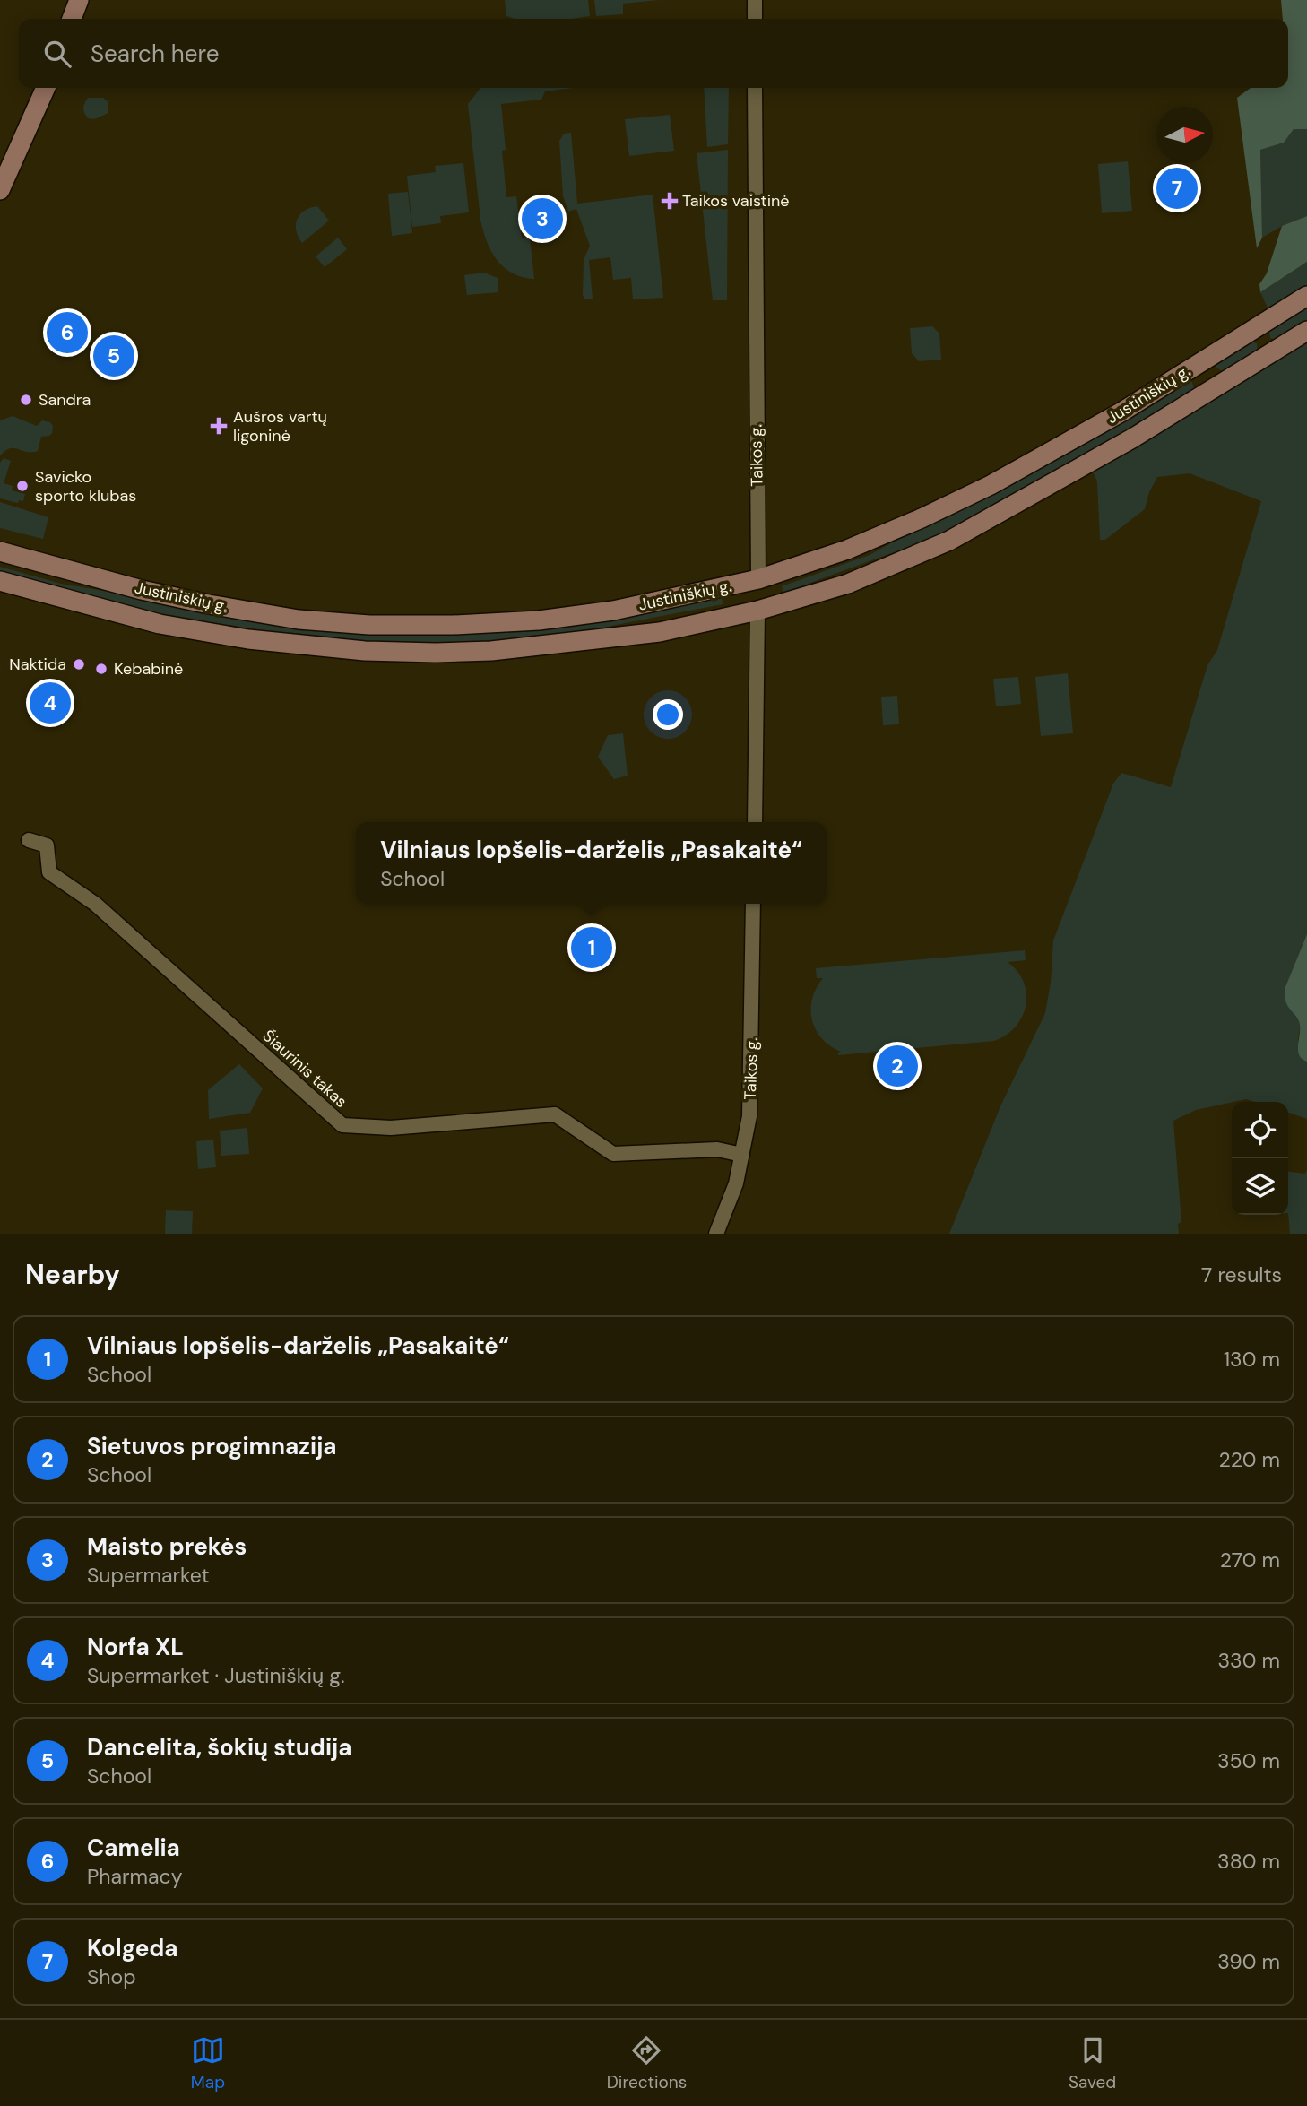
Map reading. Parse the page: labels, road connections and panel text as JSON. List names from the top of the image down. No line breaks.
{"streets":{"main road":["Justiniškių g.","Taikos g."],"street":["Šiaurinis takas"]},"crossings":[["Justiniškių g.","Taikos g."],["Taikos g.","Šiaurinis takas"]],"places":{"health":["Taikos vaistinė","Aušros vartų ligoninė"],"other":["Sandra","Savicko sporto klubas","Naktida","Kebabinė"]},"north":"right","page":{"search":"Search here","pins":["7","3","6","5","4","1","2"],"popup":["Vilniaus lopšelis-darželis „Pasakaitė“","School"],"heading":["Nearby","7 results"],"list":[{"mark":"1","name":"Vilniaus lopšelis-darželis „Pasakaitė“","note":"School","value":"130 m"},{"mark":"2","name":"Sietuvos progimnazija","note":"School","value":"220 m"},{"mark":"3","name":"Maisto prekės","note":"Supermarket","value":"270 m"},{"mark":"4","name":"Norfa XL","note":"Supermarket · Justiniškių g.","value":"330 m"},{"mark":"5","name":"Dancelita, šokių studija","note":"School","value":"350 m"},{"mark":"6","name":"Camelia","note":"Pharmacy","value":"380 m"},{"mark":"7","name":"Kolgeda","note":"Shop","value":"390 m"}],"nav":["Map","Directions","Saved"]}}
